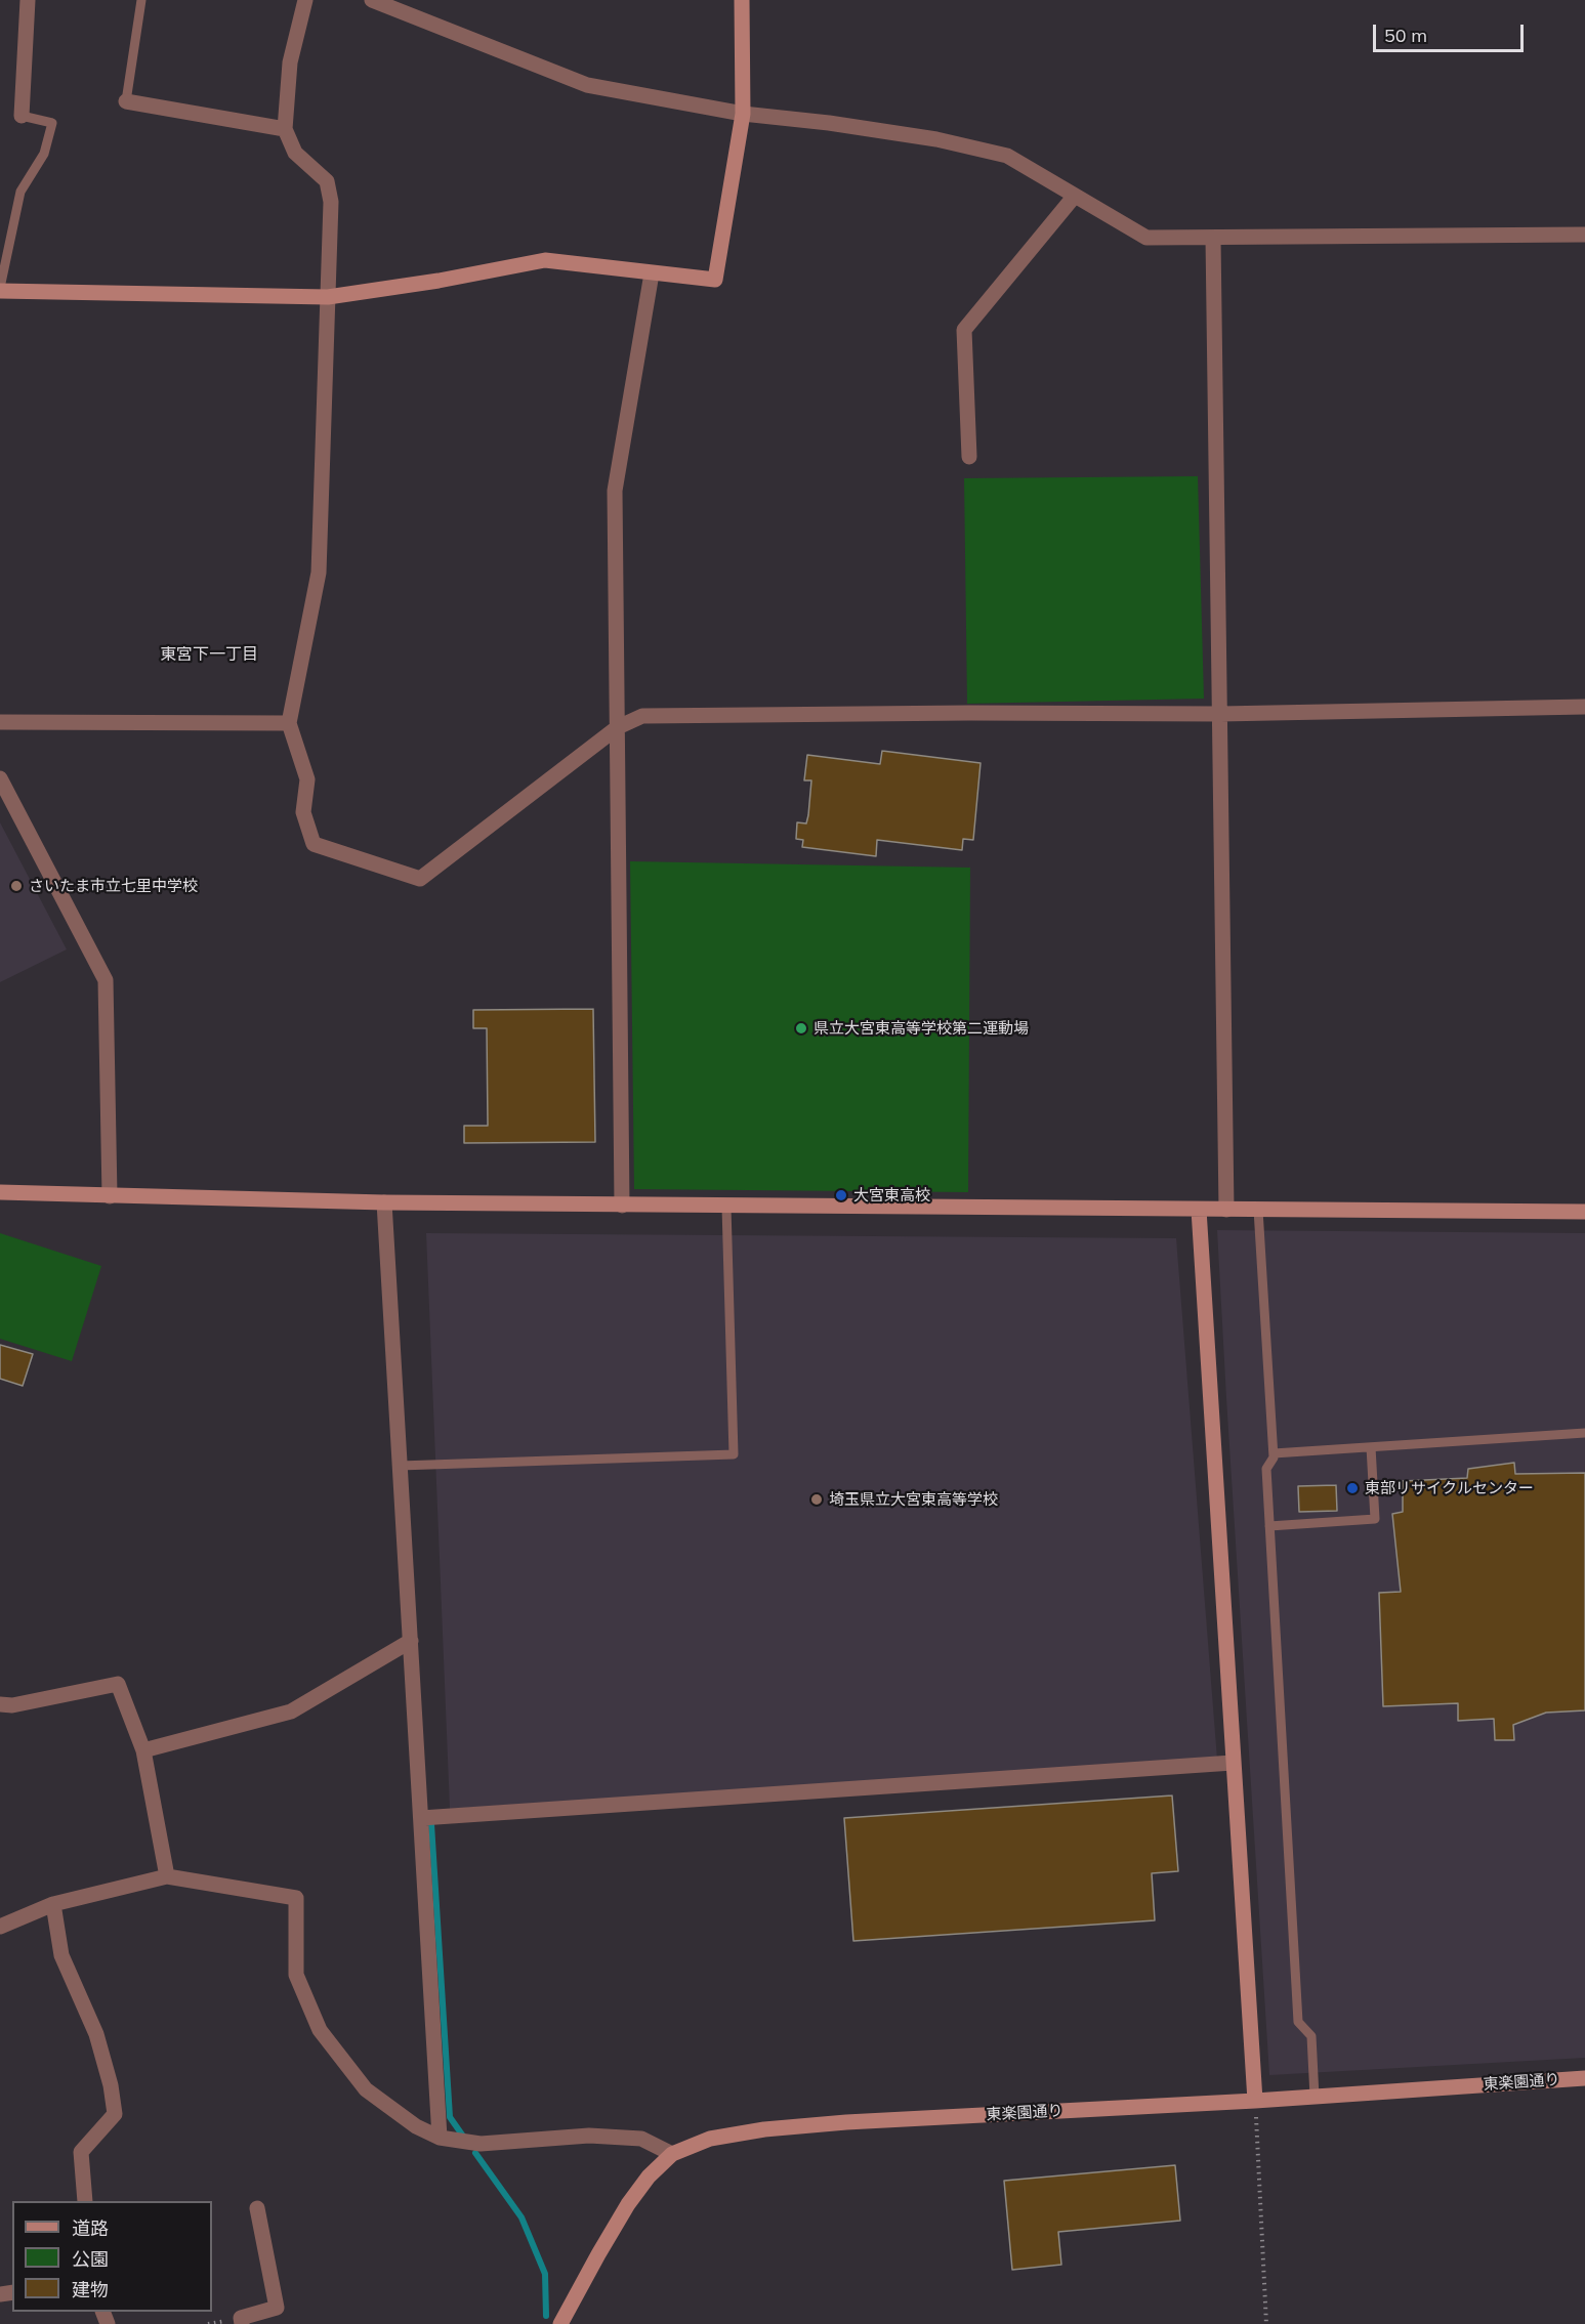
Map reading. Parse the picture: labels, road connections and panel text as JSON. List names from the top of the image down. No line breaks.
{"streets":{"street":["東楽園通り"]},"districts":["東宮下一丁目"],"places":["さいたま市立七里中学校","県立大宮東高等学校第二運動場","大宮東高校","東部リサイクルセンター","埼玉県立大宮東高等学校"],"legend":["道路","公園","建物"],"scale_bar":"50 m"}
